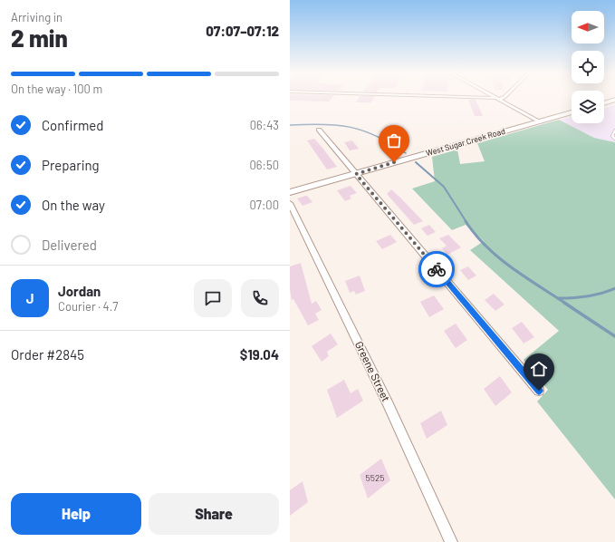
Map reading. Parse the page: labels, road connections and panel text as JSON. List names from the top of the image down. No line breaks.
{"streets":{"main road":["West Sugar Creek Road"],"street":["Greene Street"]},"house_numbers":["5525"],"north":"left","page":{"heading":["2 min","Arriving in","07:07–07:12"],"panel":["Jordan","Courier · 4.7","Order #2845","$19.04"],"bar":"On the way · 100 m","list":[["Confirmed","06:43"],["Preparing","06:50"],["On the way","07:00"],"Delivered"],"round":"J","buttons":["Help","Share"]}}
